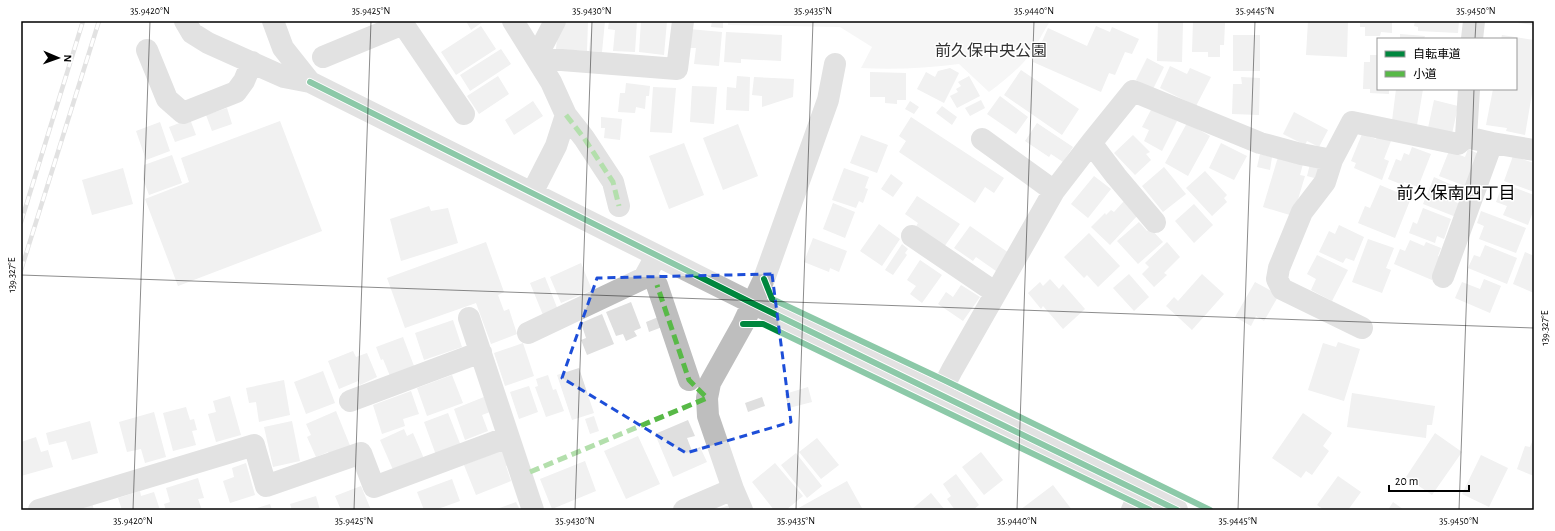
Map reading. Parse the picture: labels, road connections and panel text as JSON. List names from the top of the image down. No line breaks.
{"districts":["前久保南四丁目"],"parks":["前久保中央公園"],"legend":["自転車道","小道"],"scale_bar":"20 m","north":"right","coordinates":["35.9420°N","35.9425°N","35.9430°N","35.9435°N","35.9440°N","35.9445°N","35.9450°N","139.327°E"]}
